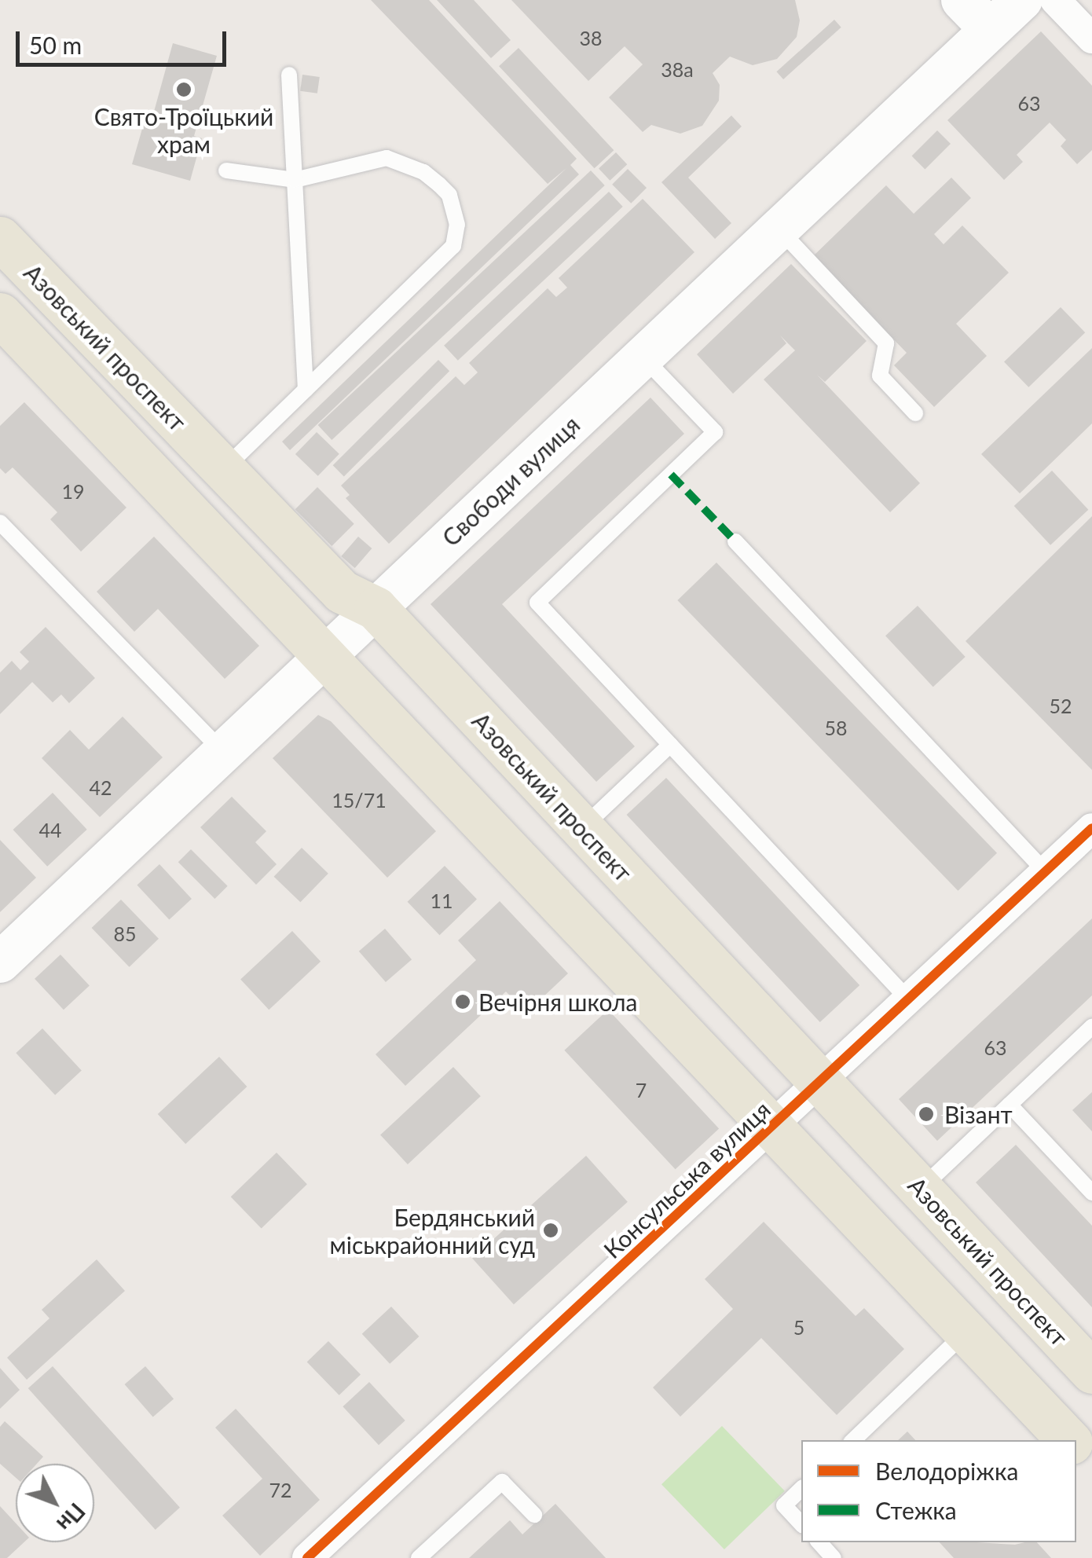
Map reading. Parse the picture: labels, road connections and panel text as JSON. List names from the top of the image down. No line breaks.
{"streets":{"main road":["Азовський проспект","Свободи вулиця"],"street":["Консульська вулиця"]},"crossings":[["Азовський проспект","Свободи вулиця"],["Азовський проспект","Консульська вулиця"]],"places":["Свято-Троїцький храм","Вечірня школа","Візант","Бердянський міськрайонний суд"],"house_numbers":["38","38а","63","19","52","58","42","15/71","44","11","85","63","7","5","72"],"legend":["Велодоріжка","Стежка"],"scale_bar":"50 m","north":"bottom right"}
